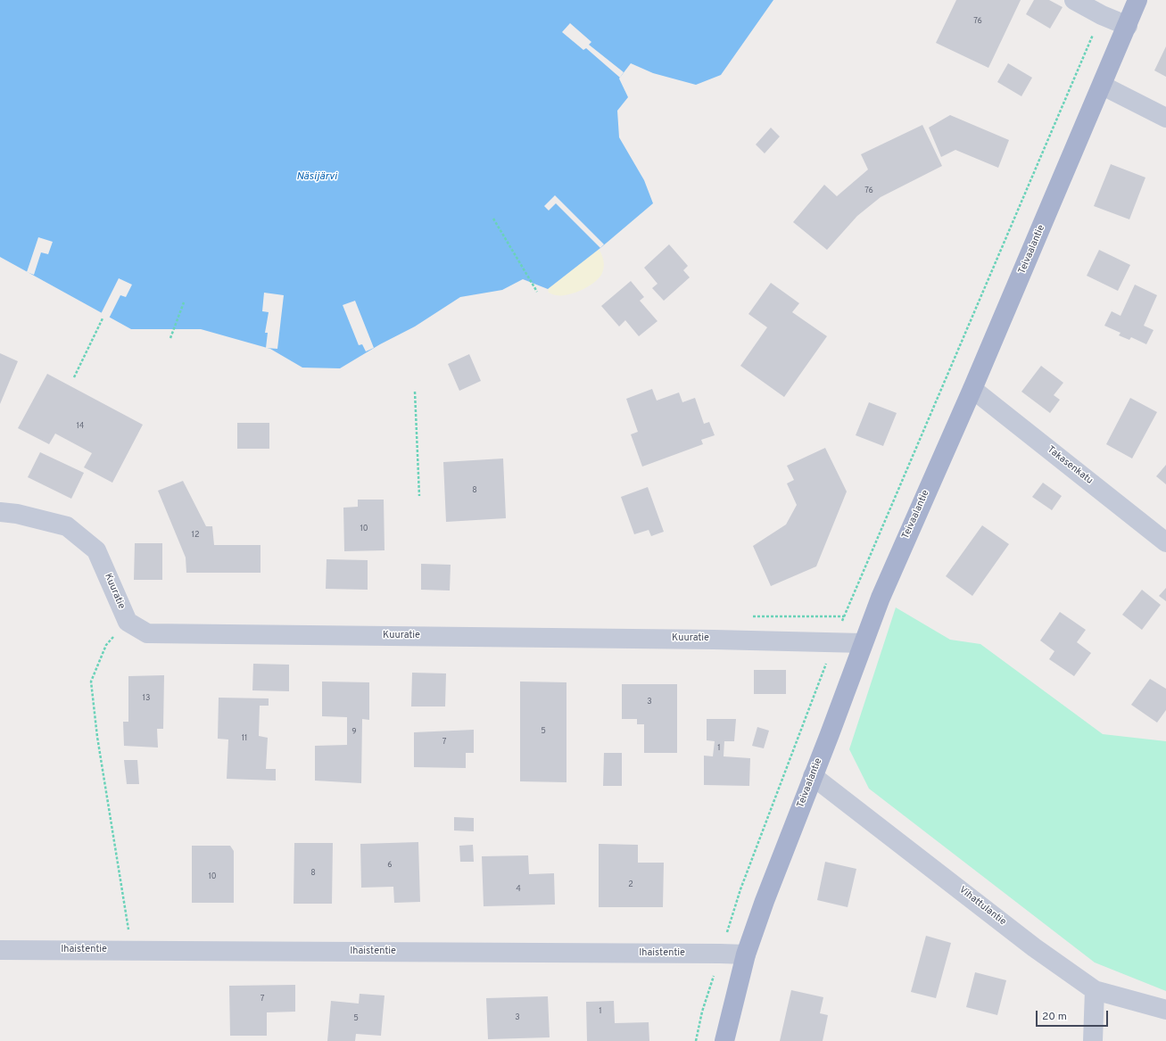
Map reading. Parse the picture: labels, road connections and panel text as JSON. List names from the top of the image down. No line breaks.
{"streets":{"main road":["Teivaalantie"],"street":["Takasenkatu","Kuuratie","Vihattulantie","Ihaistentie"]},"crossings":[["Teivaalantie","Takasenkatu"],["Teivaalantie","Kuuratie"],["Teivaalantie","Vihattulantie"],["Teivaalantie","Ihaistentie"]],"water":["Näsijärvi"],"house_numbers":["76","76","14","8","10","12","13","3","5","9","11","7","1","6","8","10","2","4","7","1","3","5"],"scale_bar":"20 m"}
